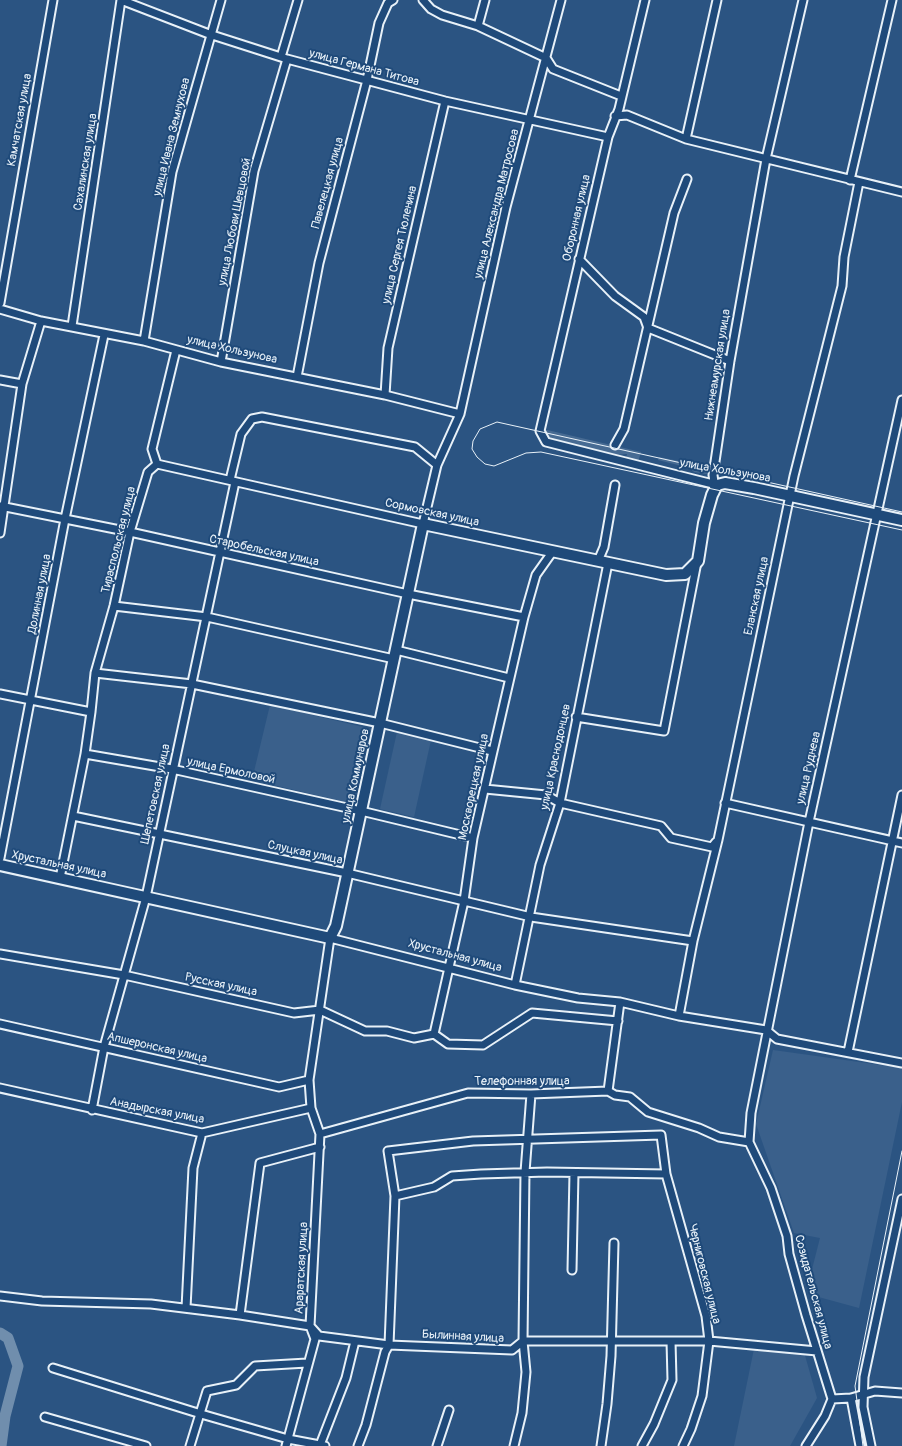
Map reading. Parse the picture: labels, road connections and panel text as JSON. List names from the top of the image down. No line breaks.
{"streets":{"street":["улица Германа Титова","Камчатская улица","улица Ивана Земнухова","Сахалинская улица","Павелецкая улица","улица Александра Матросова","Оборонная улица","улица Любови Шевцовой","улица Сергея Тюленина","улица Хользунова","Нижнеамурская улица","Сормовская улица","Тираспольская улица","Старобельская улица","Долинная улица","Еланская улица","улица Краснодонцев","улица Руднева","улица Ермоловой","улица Коммунаров","Москворецкая улица","Шепетовская улица","Слуцкая улица","Хрустальная улица","Русская улица","Апшеронская улица","Телефонная улица","Анадырская улица","Араратская улица","Черниговская улица","Созидательская улица","Былинная улица"]},"crossings":[["улица Германа Титова","улица Ивана Земнухова"],["улица Германа Титова","Сахалинская улица"],["улица Германа Титова","Павелецкая улица"],["улица Германа Титова","улица Александра Матросова"],["улица Германа Титова","Оборонная улица"],["улица Германа Титова","улица Любови Шевцовой"],["улица Германа Титова","улица Сергея Тюленина"],["улица Ивана Земнухова","улица Хользунова"],["Сахалинская улица","улица Хользунова"],["Павелецкая улица","улица Хользунова"],["улица Александра Матросова","улица Хользунова"],["улица Александра Матросова","улица Коммунаров"],["Оборонная улица","улица Хользунова"],["улица Любови Шевцовой","улица Хользунова"],["улица Сергея Тюленина","улица Хользунова"],["улица Хользунова","Нижнеамурская улица"],["улица Хользунова","Долинная улица"],["улица Хользунова","Еланская улица"],["улица Хользунова","улица Руднева"],["улица Хользунова","улица Коммунаров"],["Нижнеамурская улица","Сормовская улица"],["Нижнеамурская улица","улица Краснодонцев"],["Сормовская улица","Тираспольская улица"],["Сормовская улица","улица Краснодонцев"],["Сормовская улица","улица Коммунаров"],["Сормовская улица","Москворецкая улица"],["Сормовская улица","Шепетовская улица"],["Тираспольская улица","Старобельская улица"],["Старобельская улица","Долинная улица"],["Старобельская улица","улица Коммунаров"],["Старобельская улица","Москворецкая улица"],["Старобельская улица","Шепетовская улица"],["Еланская улица","Слуцкая улица"],["Еланская улица","Хрустальная улица"],["улица Краснодонцев","Слуцкая улица"],["улица Краснодонцев","Хрустальная улица"],["улица Руднева","Хрустальная улица"],["улица Руднева","Телефонная улица"],["улица Руднева","Созидательская улица"],["улица Ермоловой","улица Коммунаров"],["улица Ермоловой","Москворецкая улица"],["улица Ермоловой","Шепетовская улица"],["улица Коммунаров","Шепетовская улица"],["улица Коммунаров","Слуцкая улица"],["улица Коммунаров","Хрустальная улица"],["улица Коммунаров","Русская улица"],["улица Коммунаров","Апшеронская улица"],["улица Коммунаров","Телефонная улица"],["улица Коммунаров","Анадырская улица"],["улица Коммунаров","Араратская улица"],["Москворецкая улица","Слуцкая улица"],["Москворецкая улица","Хрустальная улица"],["Шепетовская улица","Слуцкая улица"],["Шепетовская улица","Хрустальная улица"],["Шепетовская улица","Русская улица"],["Шепетовская улица","Апшеронская улица"],["Шепетовская улица","Анадырская улица"],["Телефонная улица","Созидательская улица"],["Араратская улица","Былинная улица"],["Черниговская улица","Былинная улица"],["Созидательская улица","Былинная улица"]]}
